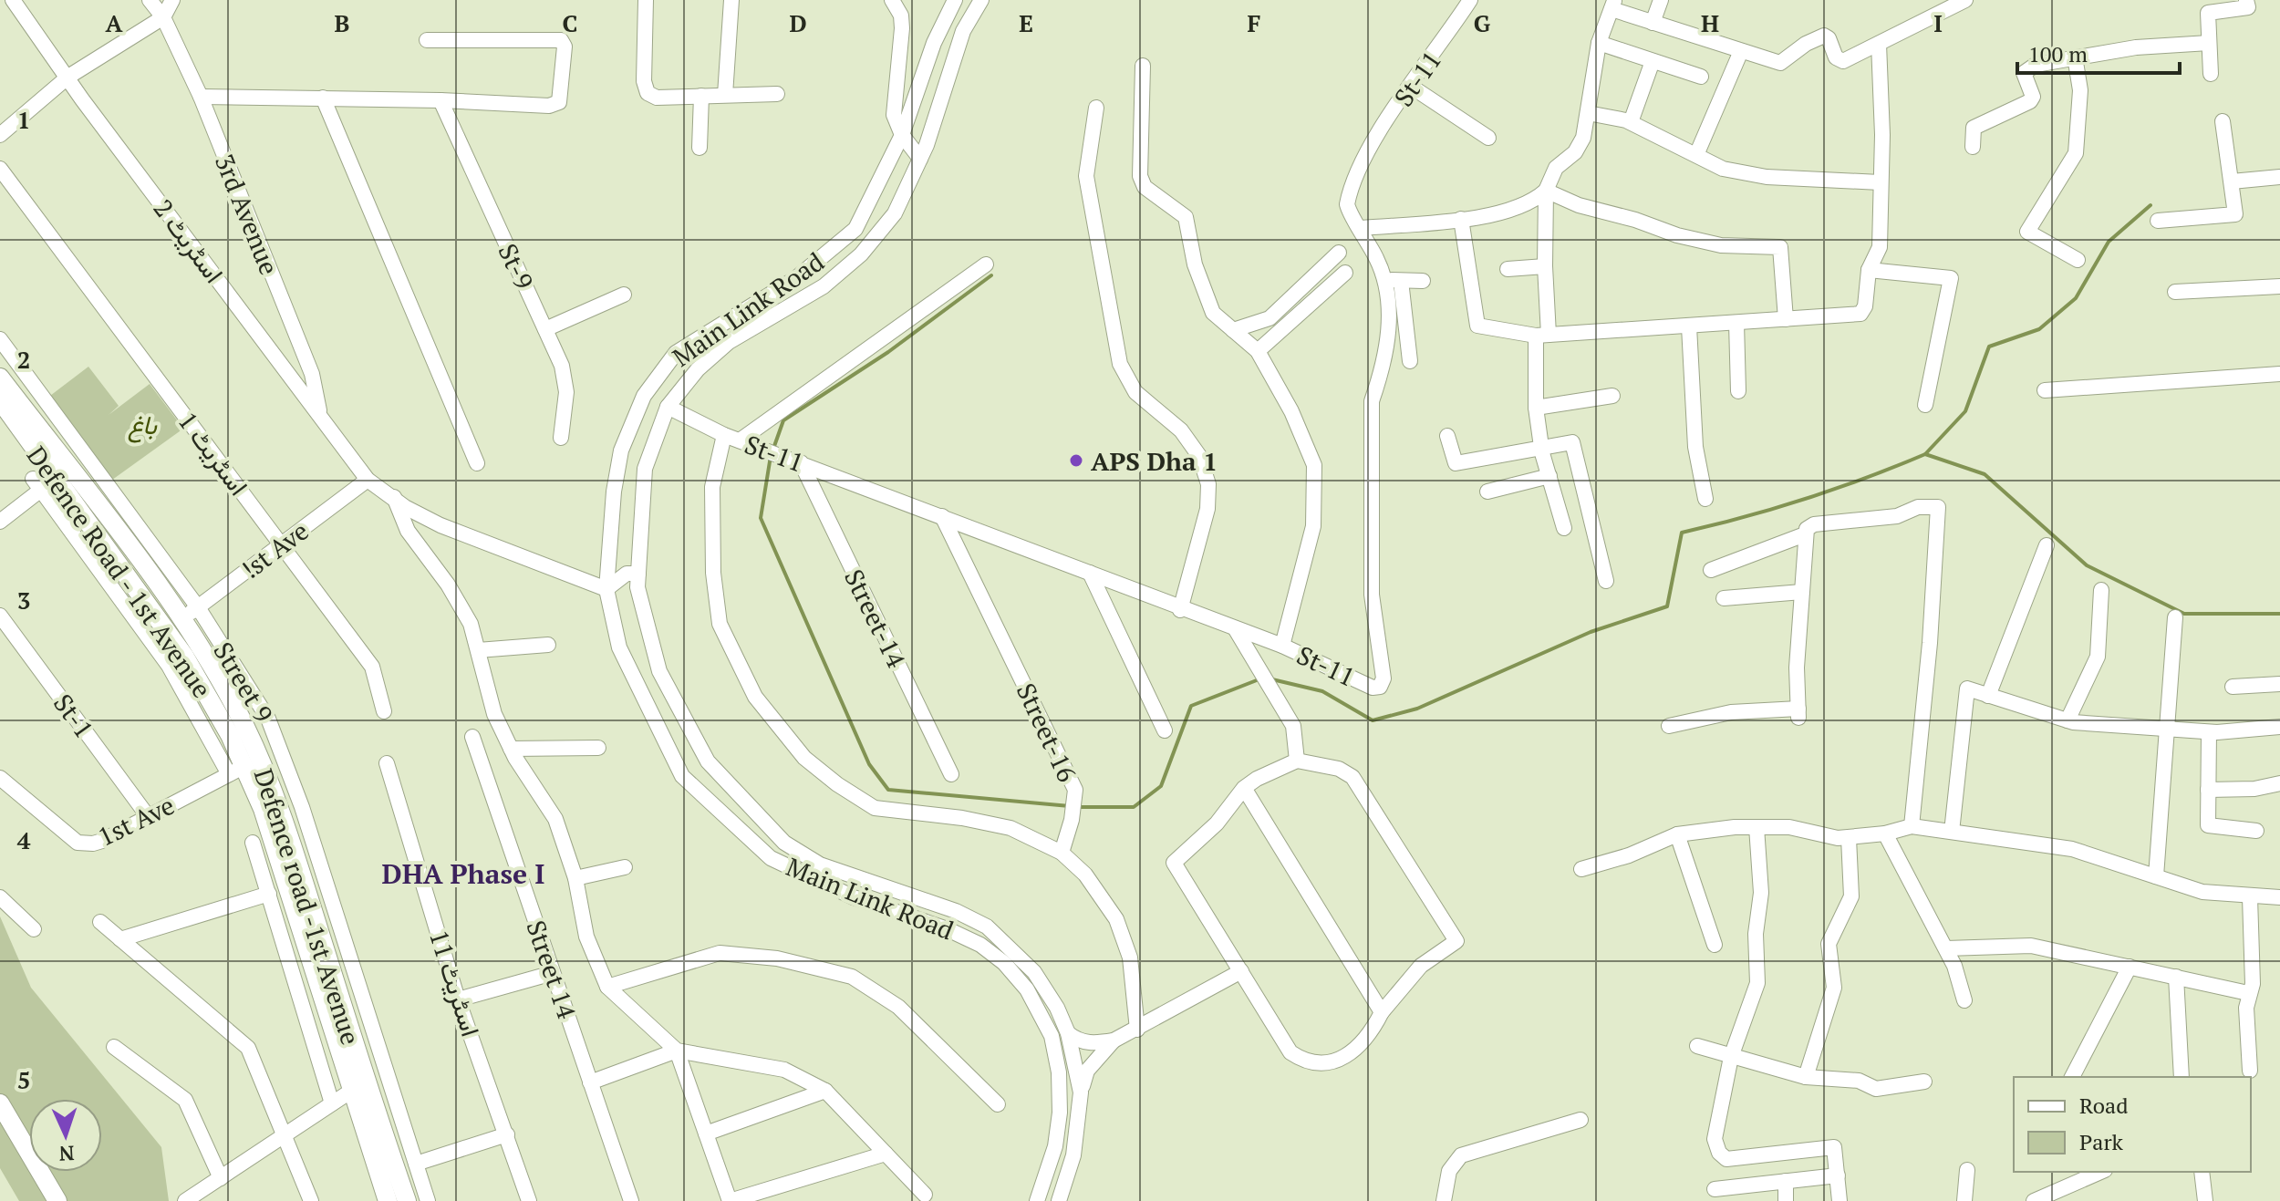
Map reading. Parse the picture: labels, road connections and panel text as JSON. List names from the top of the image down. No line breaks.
{"streets":{"main road":["Defence Road - 1st Avenue","Defence road -1st Avenue"],"street":["St-11","3rd Avenue","اسٹریٹ 2","St-9","Main Link Road","اسٹریٹ 1","!st Ave","Street-14","Street 9","St-1","Street-16","1st Ave","Street 14","اسٹریٹ 11"]},"crossings":[["St-11","Main Link Road"],["St-11","Street-14"],["St-11","Street-16"],["3rd Avenue","اسٹریٹ 2"],["اسٹریٹ 2","!st Ave"],["اسٹریٹ 1","!st Ave"],["!st Ave","Street 9"],["!st Ave","Defence road -1st Avenue"],["Defence Road - 1st Avenue","1st Ave"],["Defence Road - 1st Avenue","Defence road -1st Avenue"],["St-1","1st Ave"]],"districts":["DHA Phase I"],"parks":["باغ"],"places":["APS Dha 1"],"legend":["Road","Park"],"scale_bar":"100 m","north":"bottom","grid":{"columns":["A","B","C","D","E","F","G","H","I"],"rows":["1","2","3","4","5"]}}
